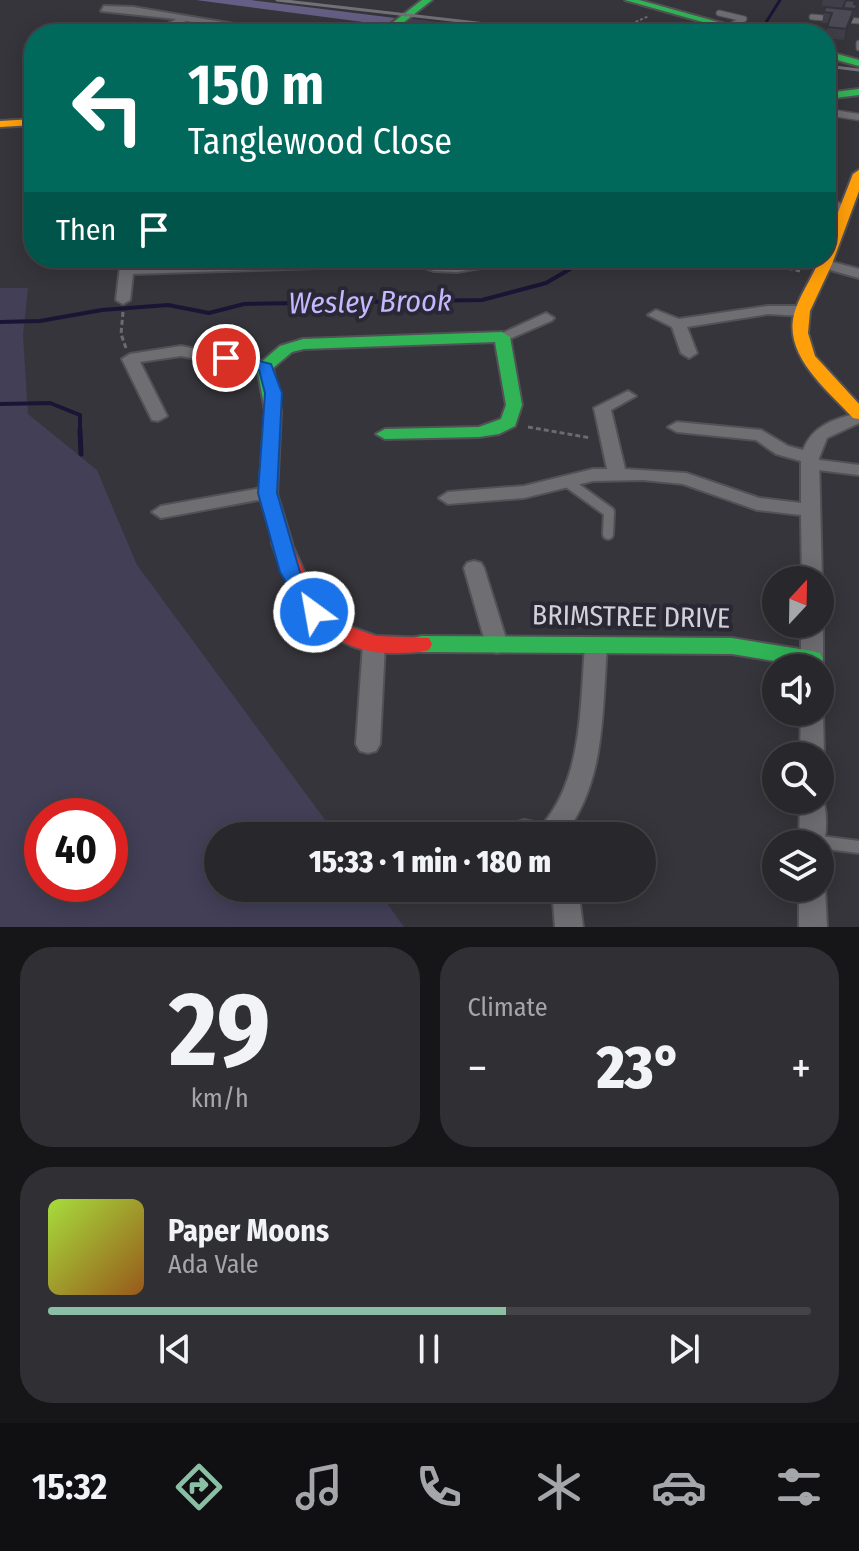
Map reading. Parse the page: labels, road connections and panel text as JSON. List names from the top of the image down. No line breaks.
{"streets":{"street":["BRIMSTREE DRIVE"]},"water":["Wesley Brook"],"north":"top","page":{"turn":["150 m","Tanglewood Close"],"then":"Then","limit":"40","trip":"15:33 · 1 min · 180 m","tile":[["29","km/h"],"Climate"],"heat":["−","23°","+"],"song":["Paper Moons","Ada Vale"],"tabs":"15:32"}}
